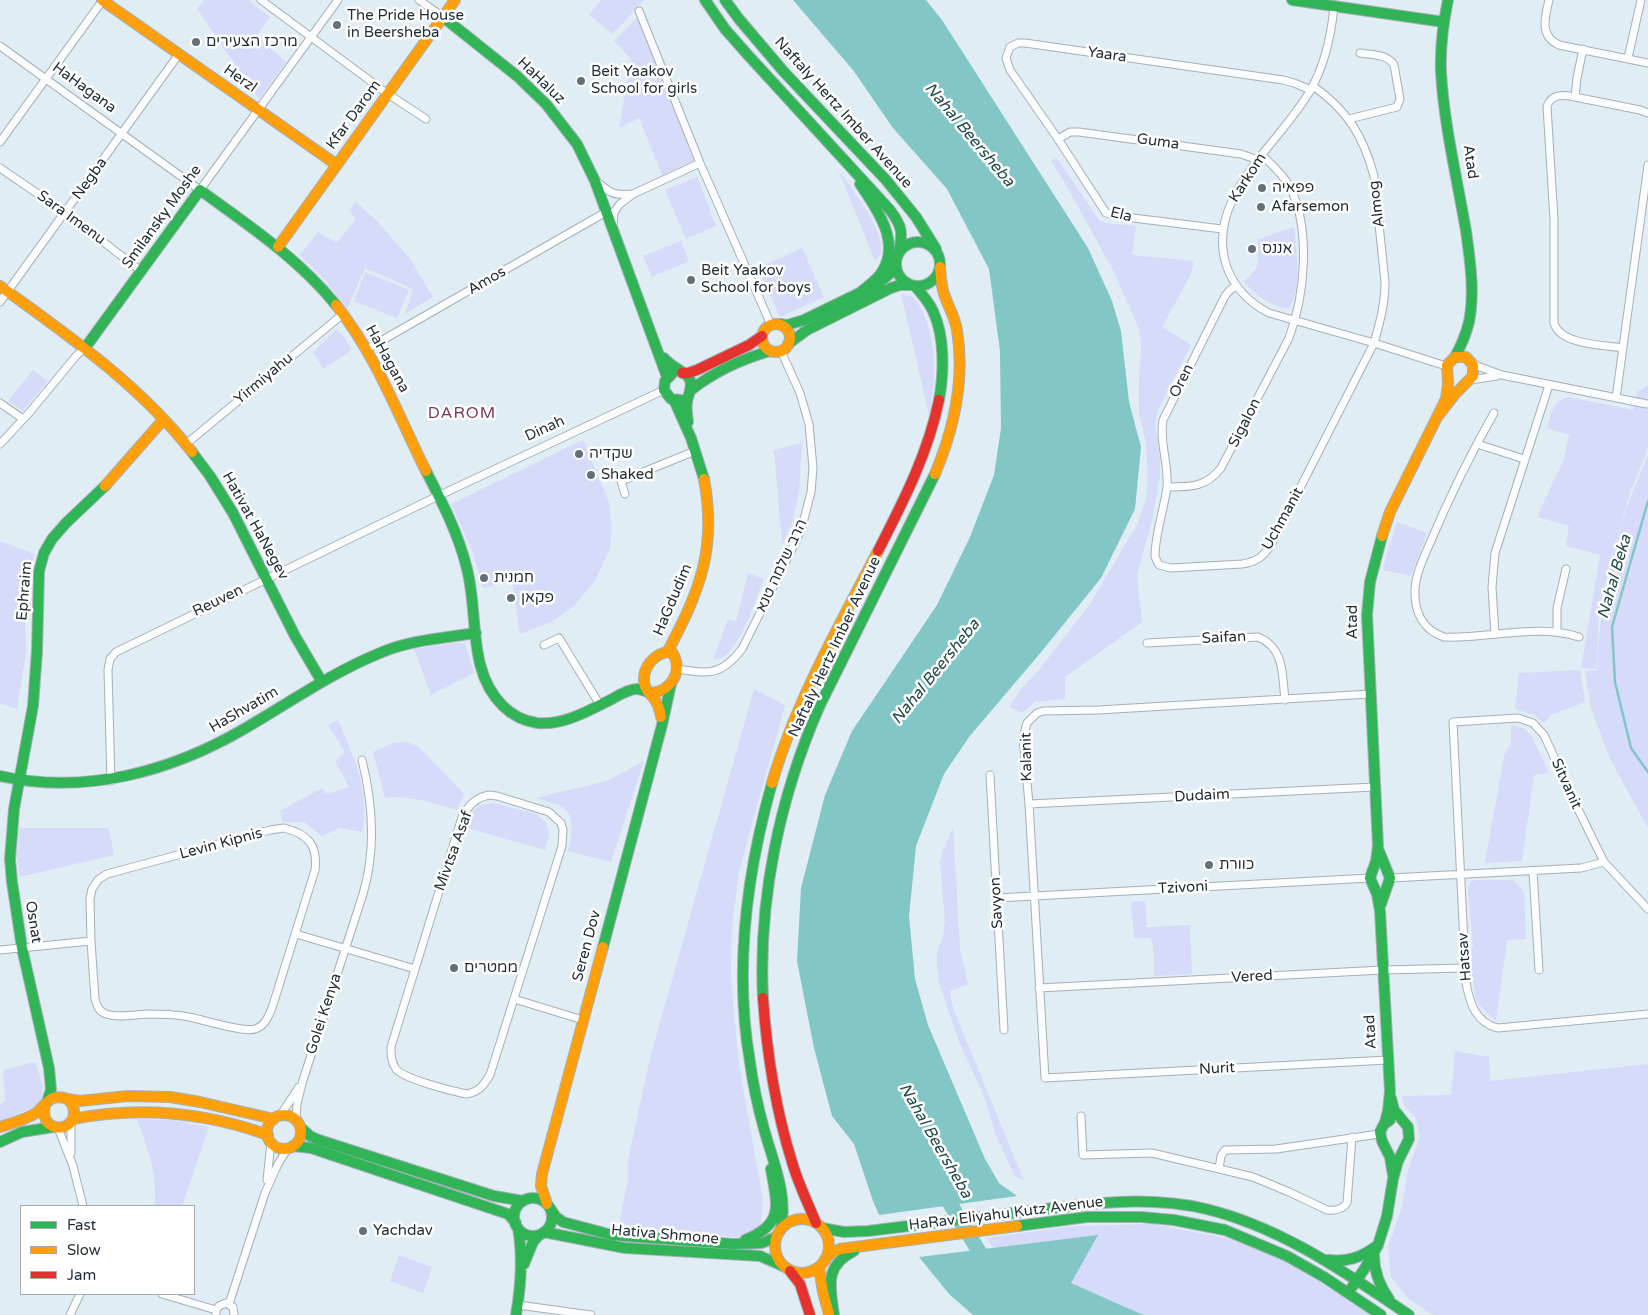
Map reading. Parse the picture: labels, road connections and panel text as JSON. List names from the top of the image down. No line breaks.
{"streets":{"street":["Yaara","Herzl","HaHaluz","HaHagana","Naftaly Hertz Imber Avenue","Kfar Darom","Guma","Atad","Karkom","Negba","Almog","Ela","Smilansky Moshe","Sara Imenu","Amos","Yirmiyahu","Oren","Sigalon","Dinah","Uchmanit","Hativat HaNegev","הרב שלמה טנא","Ephraim","HaGdudim","Reuven","Saifan","HaShvatim","Kalanit","Sitvanit","Dudaim","Levin Kipnis","Mivtsa Asaf","Tzivoni","Savyon","Osnat","Seren Dov","Hatsav","Vered","Golei Kenya","Nurit","HaRav Eliyahu Kutz Avenue","Hativa Shmone"]},"crossings":[["Yaara","Guma"],["Yaara","Karkom"],["Yaara","Almog"],["Yaara","Ela"],["Herzl","Kfar Darom"],["Herzl","Negba"],["Herzl","Smilansky Moshe"],["HaHaluz","Kfar Darom"],["HaHaluz","Amos"],["HaHagana","Kfar Darom"],["HaHagana","Negba"],["HaHagana","Smilansky Moshe"],["HaHagana","Amos"],["HaHagana","Yirmiyahu"],["HaHagana","Dinah"],["HaHagana","הרב שלמה טנא"],["HaHagana","HaGdudim"],["HaHagana","Reuven"],["HaHagana","HaShvatim"],["HaHagana","Seren Dov"],["Naftaly Hertz Imber Avenue","HaRav Eliyahu Kutz Avenue"],["Naftaly Hertz Imber Avenue","Hativa Shmone"],["Guma","Karkom"],["Guma","Ela"],["Atad","Karkom"],["Atad","Kalanit"],["Atad","Dudaim"],["Atad","Tzivoni"],["Atad","Vered"],["Atad","Nurit"],["Karkom","Almog"],["Karkom","Ela"],["Karkom","Oren"],["Karkom","Sigalon"],["Karkom","Uchmanit"],["Negba","Sara Imenu"],["Negba","Hativat HaNegev"],["Almog","Uchmanit"],["Smilansky Moshe","Sara Imenu"],["Smilansky Moshe","Hativat HaNegev"],["Yirmiyahu","Hativat HaNegev"],["Oren","Sigalon"],["Oren","Uchmanit"],["Sigalon","Uchmanit"],["Dinah","HaGdudim"],["Dinah","Reuven"],["Hativat HaNegev","Ephraim"],["Hativat HaNegev","Reuven"],["Hativat HaNegev","HaShvatim"],["הרב שלמה טנא","HaGdudim"],["הרב שלמה טנא","Seren Dov"],["Ephraim","HaShvatim"],["Ephraim","Osnat"],["HaGdudim","Seren Dov"],["Reuven","HaShvatim"],["Saifan","Kalanit"],["HaShvatim","Osnat"],["Kalanit","Dudaim"],["Kalanit","Tzivoni"],["Kalanit","Vered"],["Kalanit","Nurit"],["Sitvanit","Hatsav"],["Tzivoni","Savyon"],["Seren Dov","Hativa Shmone"],["Hatsav","Vered"],["HaRav Eliyahu Kutz Avenue","Hativa Shmone"]],"districts":["DAROM"],"water":["Nahal Beersheba","Nahal Beka"],"places":["The Pride House in Beersheba","מרכז הצעירים","Beit Yaakov School for girls","פפאיה","Afarsemon","אננס","Beit Yaakov School for boys","שקדיה","Shaked","חמנית","פקאן","כוורת","ממטרים","Yachdav"],"legend":["Fast","Slow","Jam"]}
